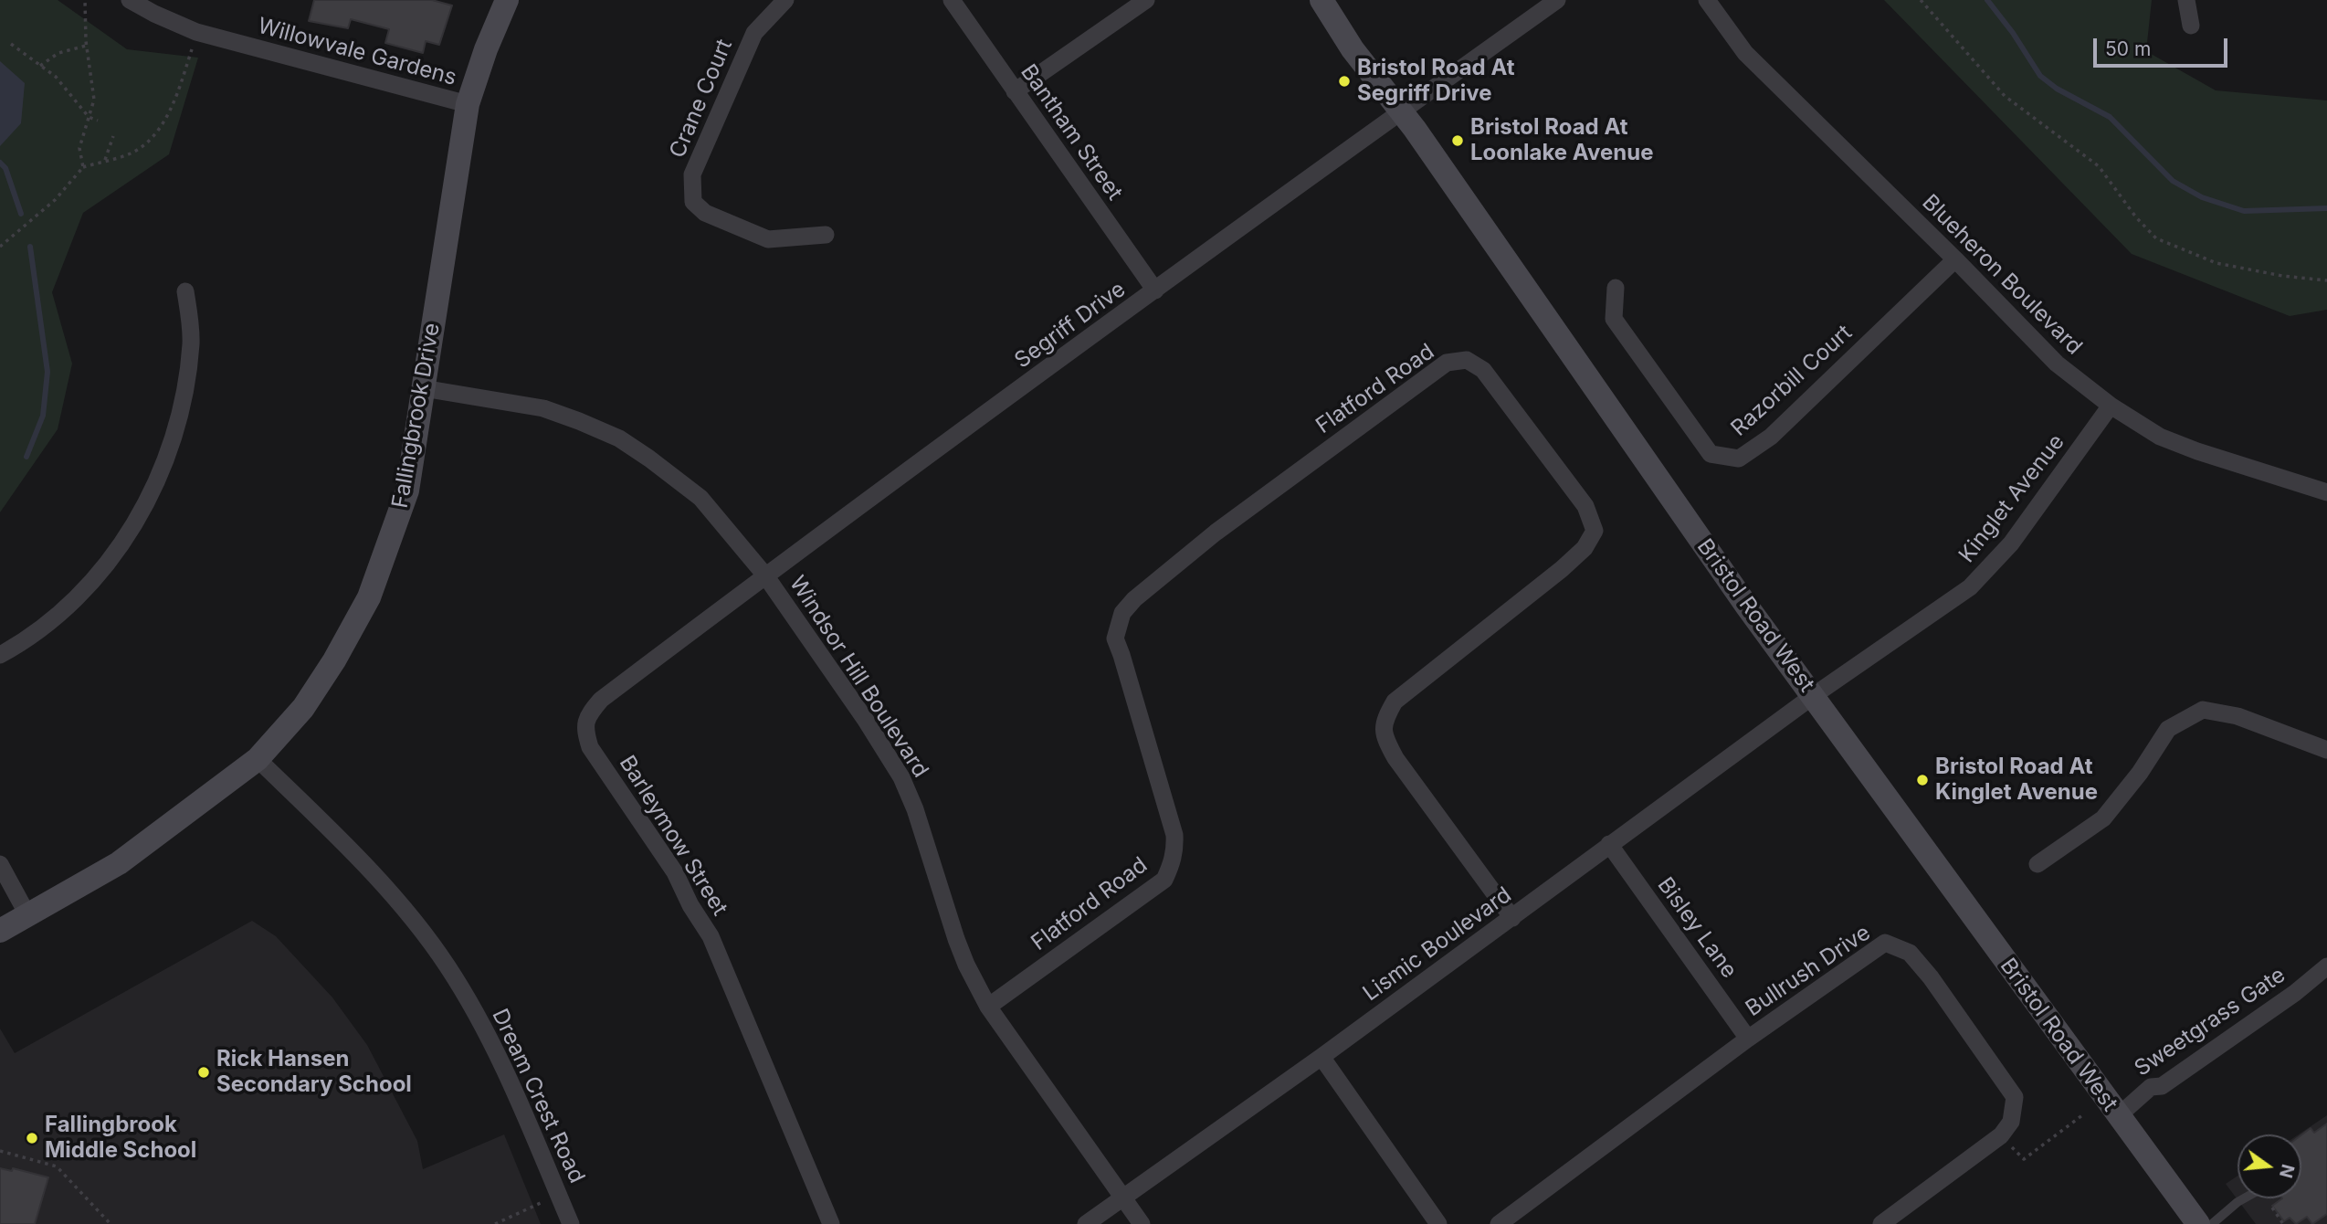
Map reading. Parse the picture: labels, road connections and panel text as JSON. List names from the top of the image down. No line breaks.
{"streets":{"street":["Willowvale Gardens","Crane Court","Bantham Street","Blueheron Boulevard","Segriff Drive","Razorbill Court","Flatford Road","Fallingbrook Drive","Kinglet Avenue","Bristol Road West","Windsor Hill Boulevard","Barleymow Street","Bisley Lane","Lismic Boulevard","Bullrush Drive","Sweetgrass Gate","Dream Crest Road"]},"crossings":[["Willowvale Gardens","Fallingbrook Drive"],["Bantham Street","Segriff Drive"],["Blueheron Boulevard","Razorbill Court"],["Blueheron Boulevard","Kinglet Avenue"],["Segriff Drive","Bristol Road West"],["Segriff Drive","Windsor Hill Boulevard"],["Segriff Drive","Barleymow Street"],["Flatford Road","Windsor Hill Boulevard"],["Flatford Road","Lismic Boulevard"],["Fallingbrook Drive","Windsor Hill Boulevard"],["Fallingbrook Drive","Dream Crest Road"],["Kinglet Avenue","Bristol Road West"],["Kinglet Avenue","Lismic Boulevard"],["Bristol Road West","Lismic Boulevard"],["Bristol Road West","Sweetgrass Gate"],["Windsor Hill Boulevard","Barleymow Street"],["Windsor Hill Boulevard","Lismic Boulevard"],["Bisley Lane","Lismic Boulevard"],["Bisley Lane","Bullrush Drive"]],"places":["Bristol Road At Segriff Drive","Bristol Road At Loonlake Avenue","Bristol Road At Kinglet Avenue","Rick Hansen Secondary School","Fallingbrook Middle School"],"scale_bar":"50 m","north":"right"}
